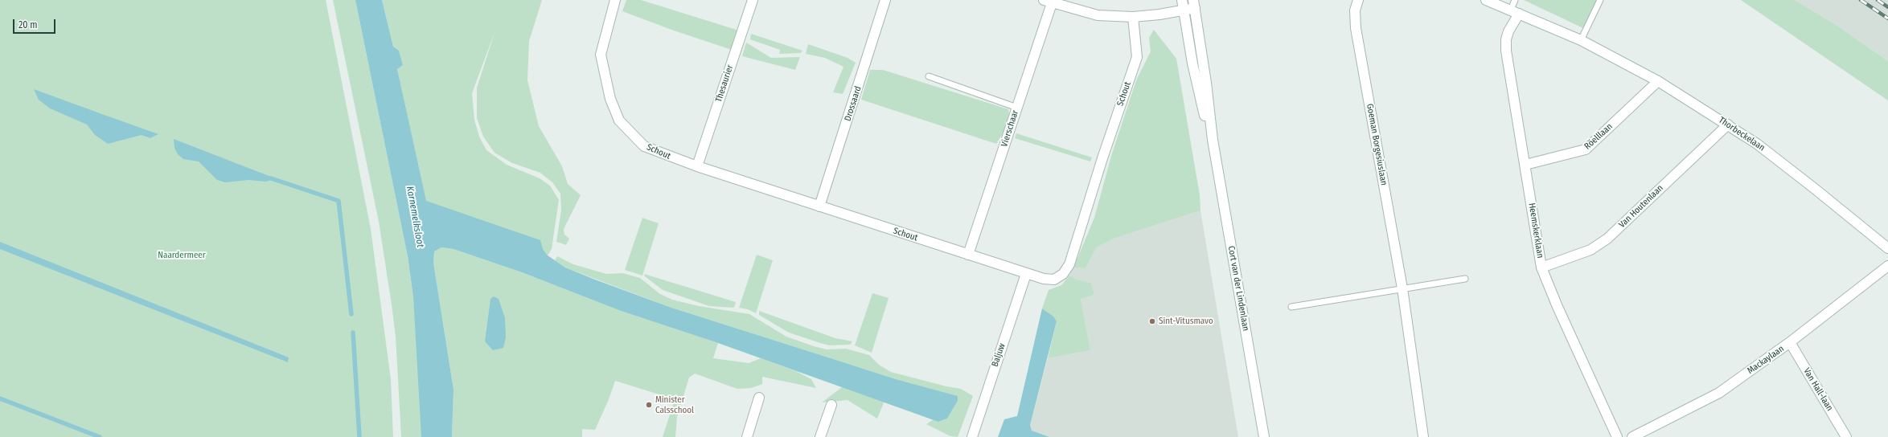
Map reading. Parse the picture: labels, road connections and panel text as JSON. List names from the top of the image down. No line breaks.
{"streets":{"street":["Thesaurier","Schout","Drossaard","Vierschaar","Thorbeckelaan","Röelllaan","Goeman Borgesiuslaan","Van Houtenlaan","Heemskerklaan","Cort van der Lindenlaan","Baljuw","Mackaylaan","Van Hall-laan"]},"crossings":[["Thesaurier","Schout"],["Schout","Drossaard"],["Schout","Vierschaar"],["Schout","Baljuw"],["Thorbeckelaan","Röelllaan"],["Thorbeckelaan","Van Houtenlaan"],["Thorbeckelaan","Heemskerklaan"],["Röelllaan","Heemskerklaan"],["Van Houtenlaan","Heemskerklaan"],["Mackaylaan","Van Hall-laan"]],"water":["Karnemelksloot"],"parks":["Naardermeer"],"places":["Sint-Vitusmavo","Minister Calsschool"],"scale_bar":"20 m"}
